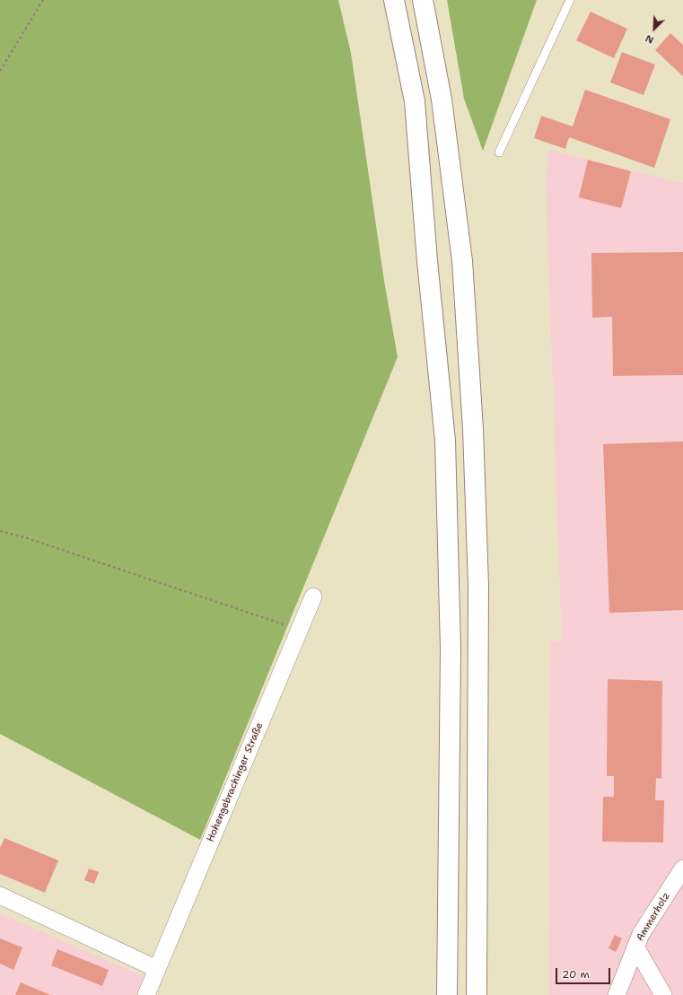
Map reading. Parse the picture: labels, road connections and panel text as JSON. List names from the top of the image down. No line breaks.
{"streets":{"street":["Hohengebrachinger Straße","Ammerholz"]},"scale_bar":"20 m","north":"bottom left"}
